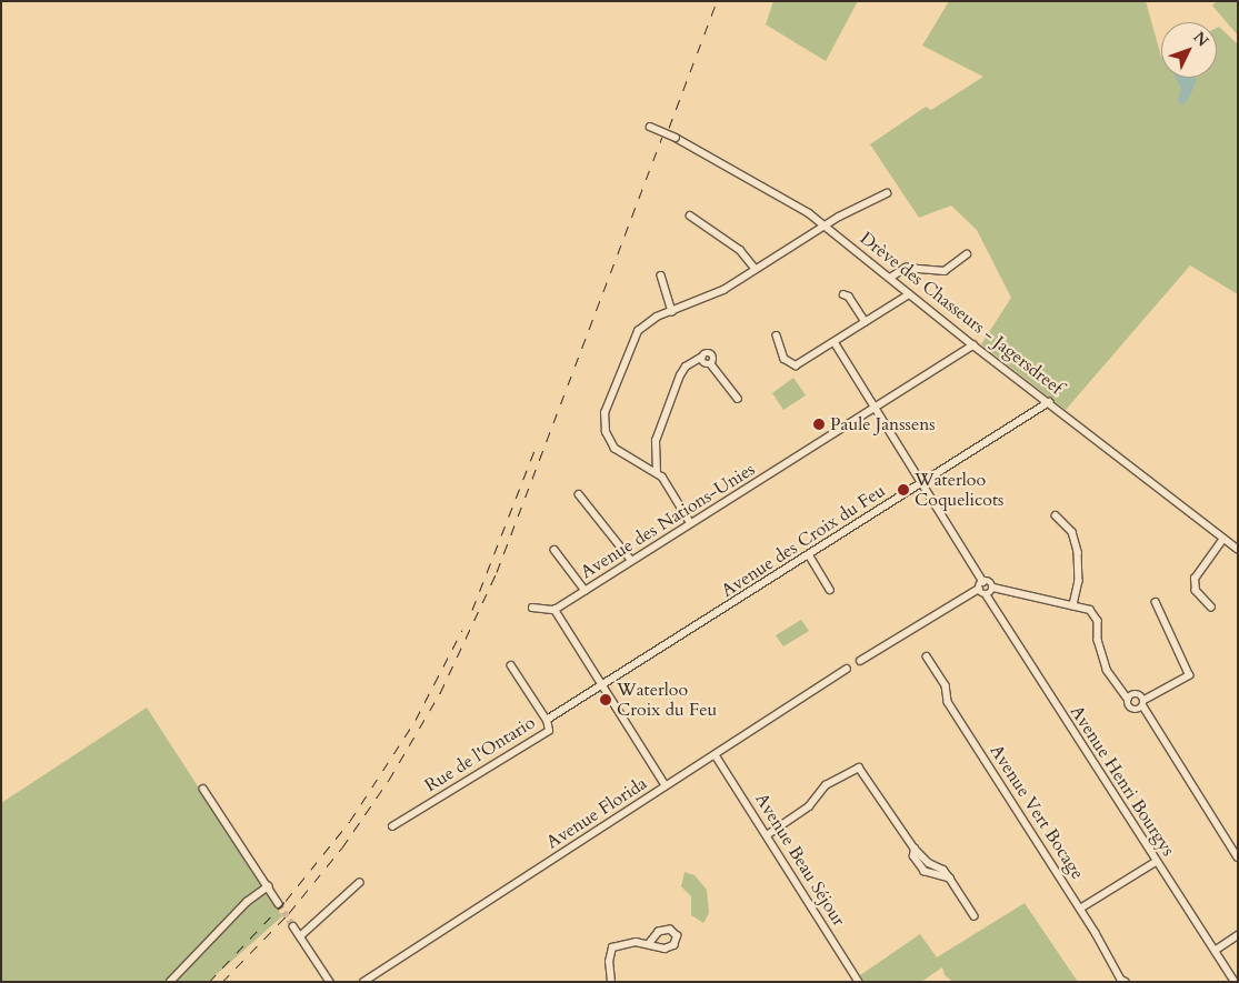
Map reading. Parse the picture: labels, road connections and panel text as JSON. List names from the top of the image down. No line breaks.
{"streets":{"street":["Drève des Chasseurs - Jagersdreef","Avenue des Nations-Unies","Avenue des Croix du Feu","Rue de l'Ontario","Avenue Henri Bourgys","Avenue Vert Bocage","Avenue Florida","Avenue Beau Séjour"]},"crossings":[["Drève des Chasseurs - Jagersdreef","Avenue des Nations-Unies"],["Drève des Chasseurs - Jagersdreef","Avenue des Croix du Feu"],["Avenue des Croix du Feu","Rue de l'Ontario"],["Avenue Florida","Avenue Beau Séjour"]],"places":["Paule Janssens","Waterloo Coquelicots","Waterloo Croix du Feu"],"north":"top right"}
